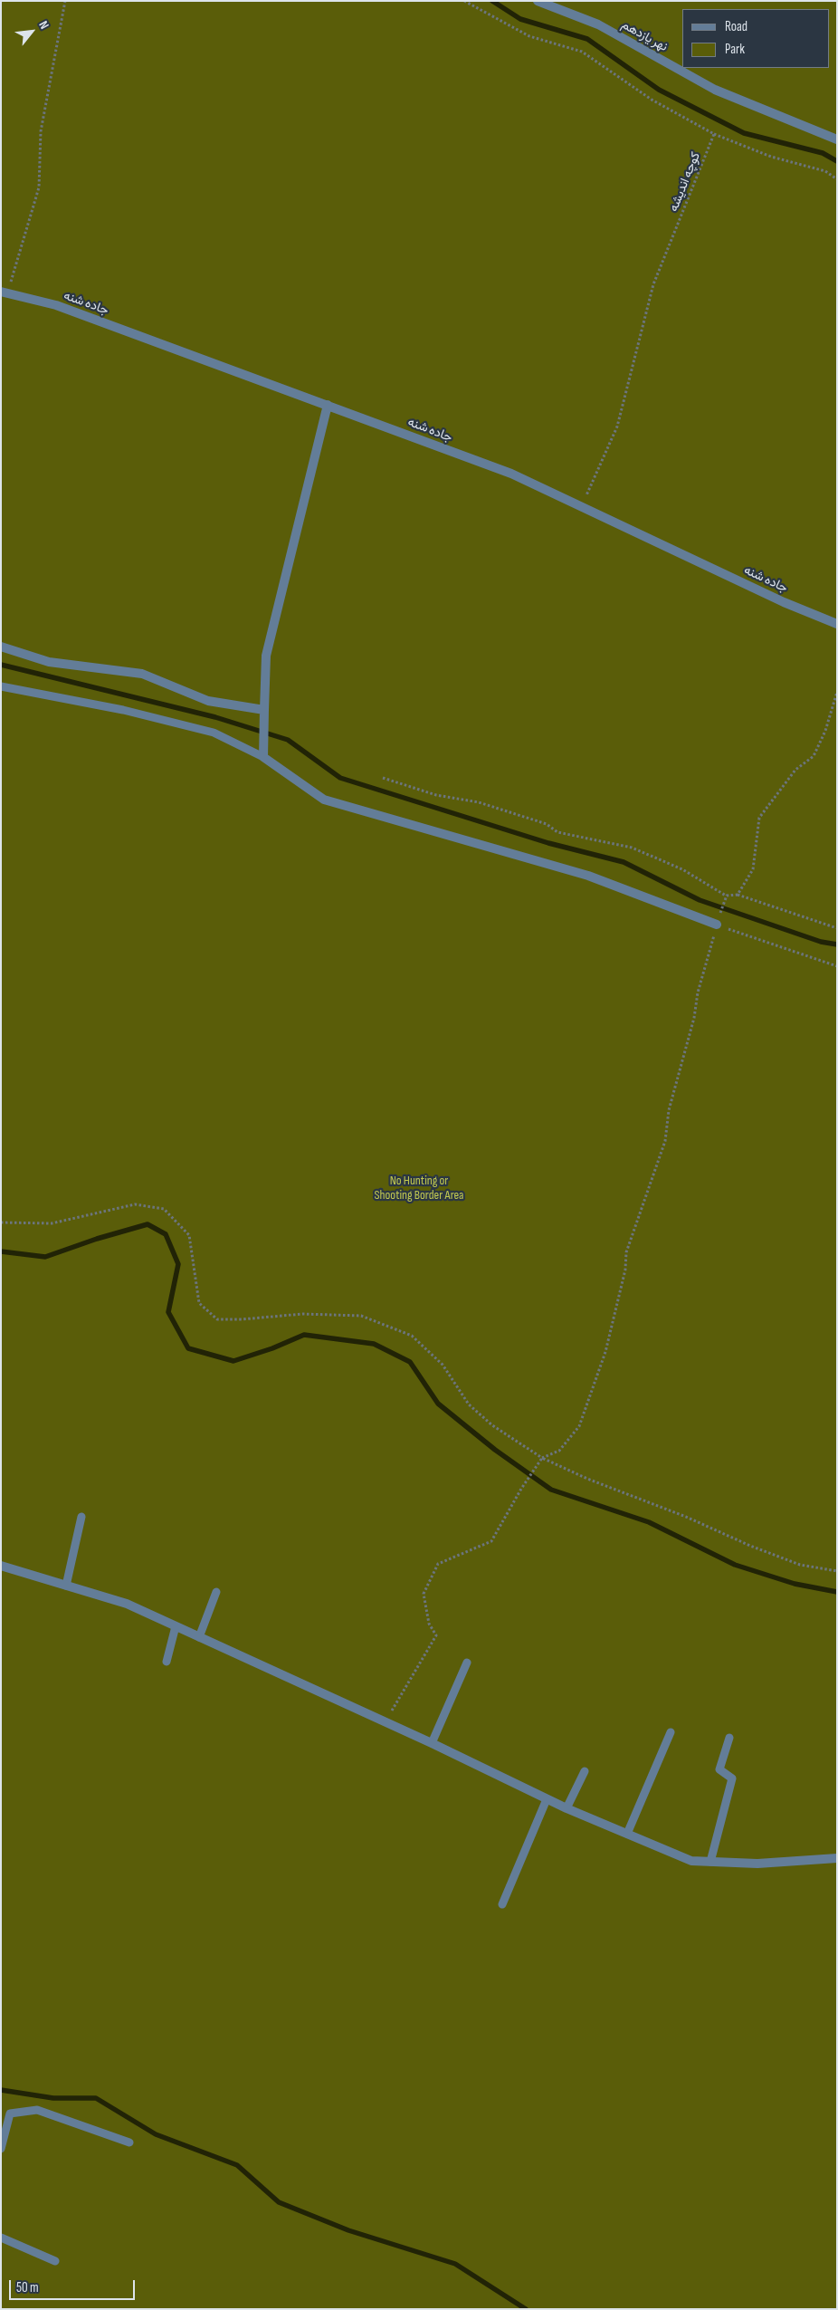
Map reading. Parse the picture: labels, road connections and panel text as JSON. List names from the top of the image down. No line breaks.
{"streets":{"street":["نهر یازدهم","جاده شنه"],"path":["کوچه اندیشه"]},"crossings":[["کوچه اندیشه","جاده شنه"]],"parks":["No Hunting or Shooting Border Area"],"legend":["Road","Park"],"scale_bar":"50 m","north":"top right"}
